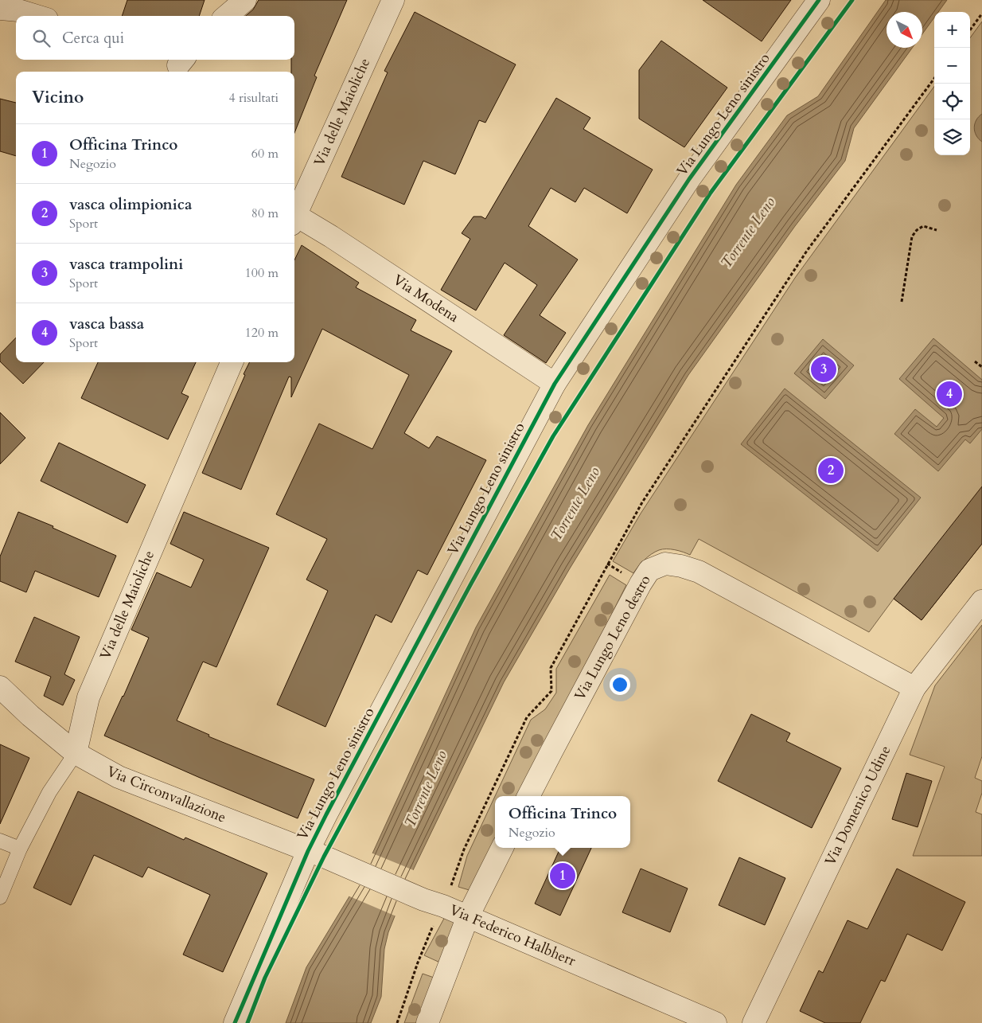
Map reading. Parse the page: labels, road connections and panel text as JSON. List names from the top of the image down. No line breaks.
{"streets":{"street":["Via delle Maioliche","Via Lungo Leno sinistro","Via Modena","Via Lungo Leno destro","Via Circonvallazione","Via Domenico Udine","Via Federico Halbherr"]},"crossings":[["Via delle Maioliche","Via Circonvallazione"],["Via Lungo Leno sinistro","Via Modena"],["Via Lungo Leno sinistro","Via Circonvallazione"],["Via Lungo Leno sinistro","Via Federico Halbherr"],["Via Lungo Leno destro","Via Domenico Udine"],["Via Circonvallazione","Via Federico Halbherr"]],"water":["Torrente Leno"],"north":"bottom right","page":{"map_buttons":["+","−"],"search":"Cerca qui","heading":["Vicino","4 risultati"],"list":[{"mark":"1","name":"Officina Trinco","note":"Negozio","value":"60 m"},{"mark":"2","name":"vasca olimpionica","note":"Sport","value":"80 m"},{"mark":"3","name":"vasca trampolini","note":"Sport","value":"100 m"},{"mark":"4","name":"vasca bassa","note":"Sport","value":"120 m"}],"pins":["3","4","2","1"],"popup":["Officina Trinco","Negozio"]}}
